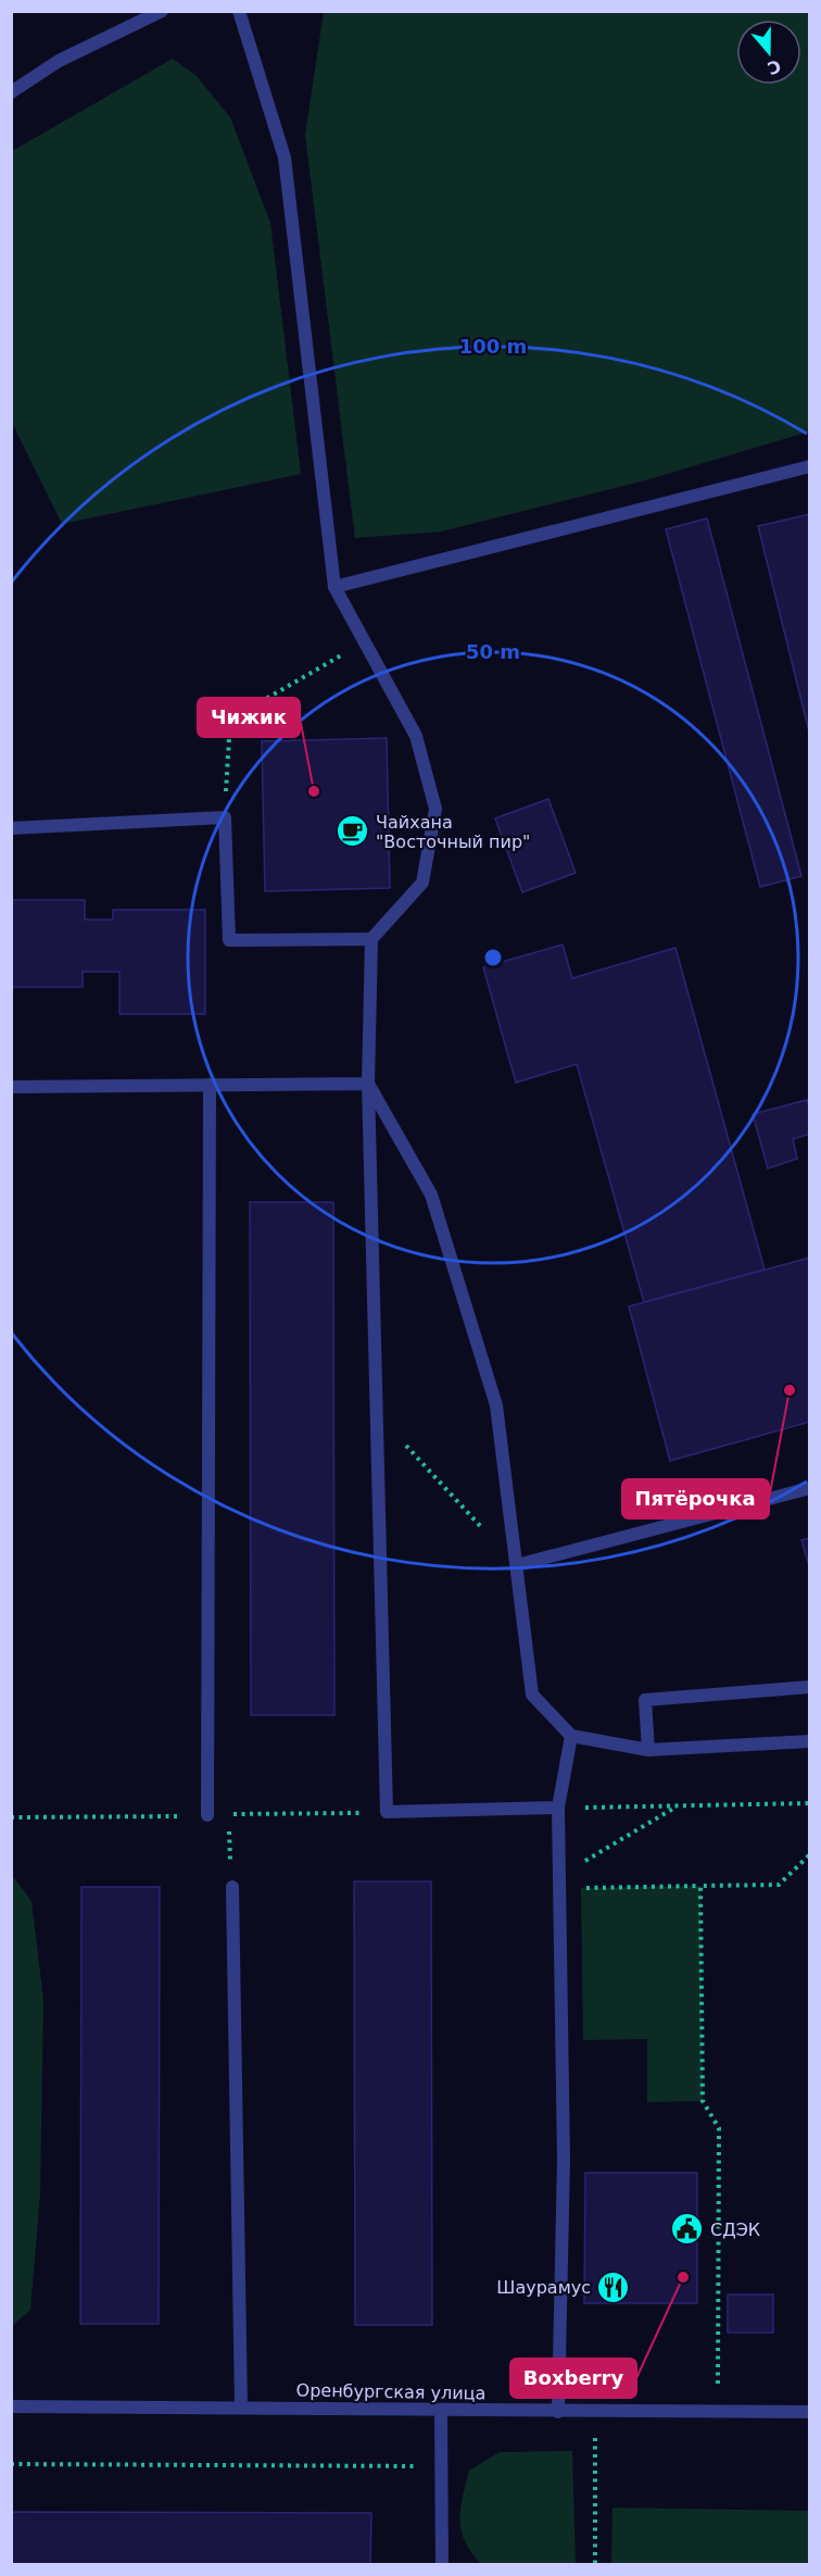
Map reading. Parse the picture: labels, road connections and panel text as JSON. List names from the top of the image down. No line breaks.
{"streets":{"street":["Оренбургская улица"]},"places":{"other":["Чижик","Пятёрочка","Boxberry"],"cafe":["Чайхана \"Восточный пир\""],"public building":["СДЭК"],"restaurant":["Шаурамус"]},"north":"bottom","rings":["100 m","50 m"]}
